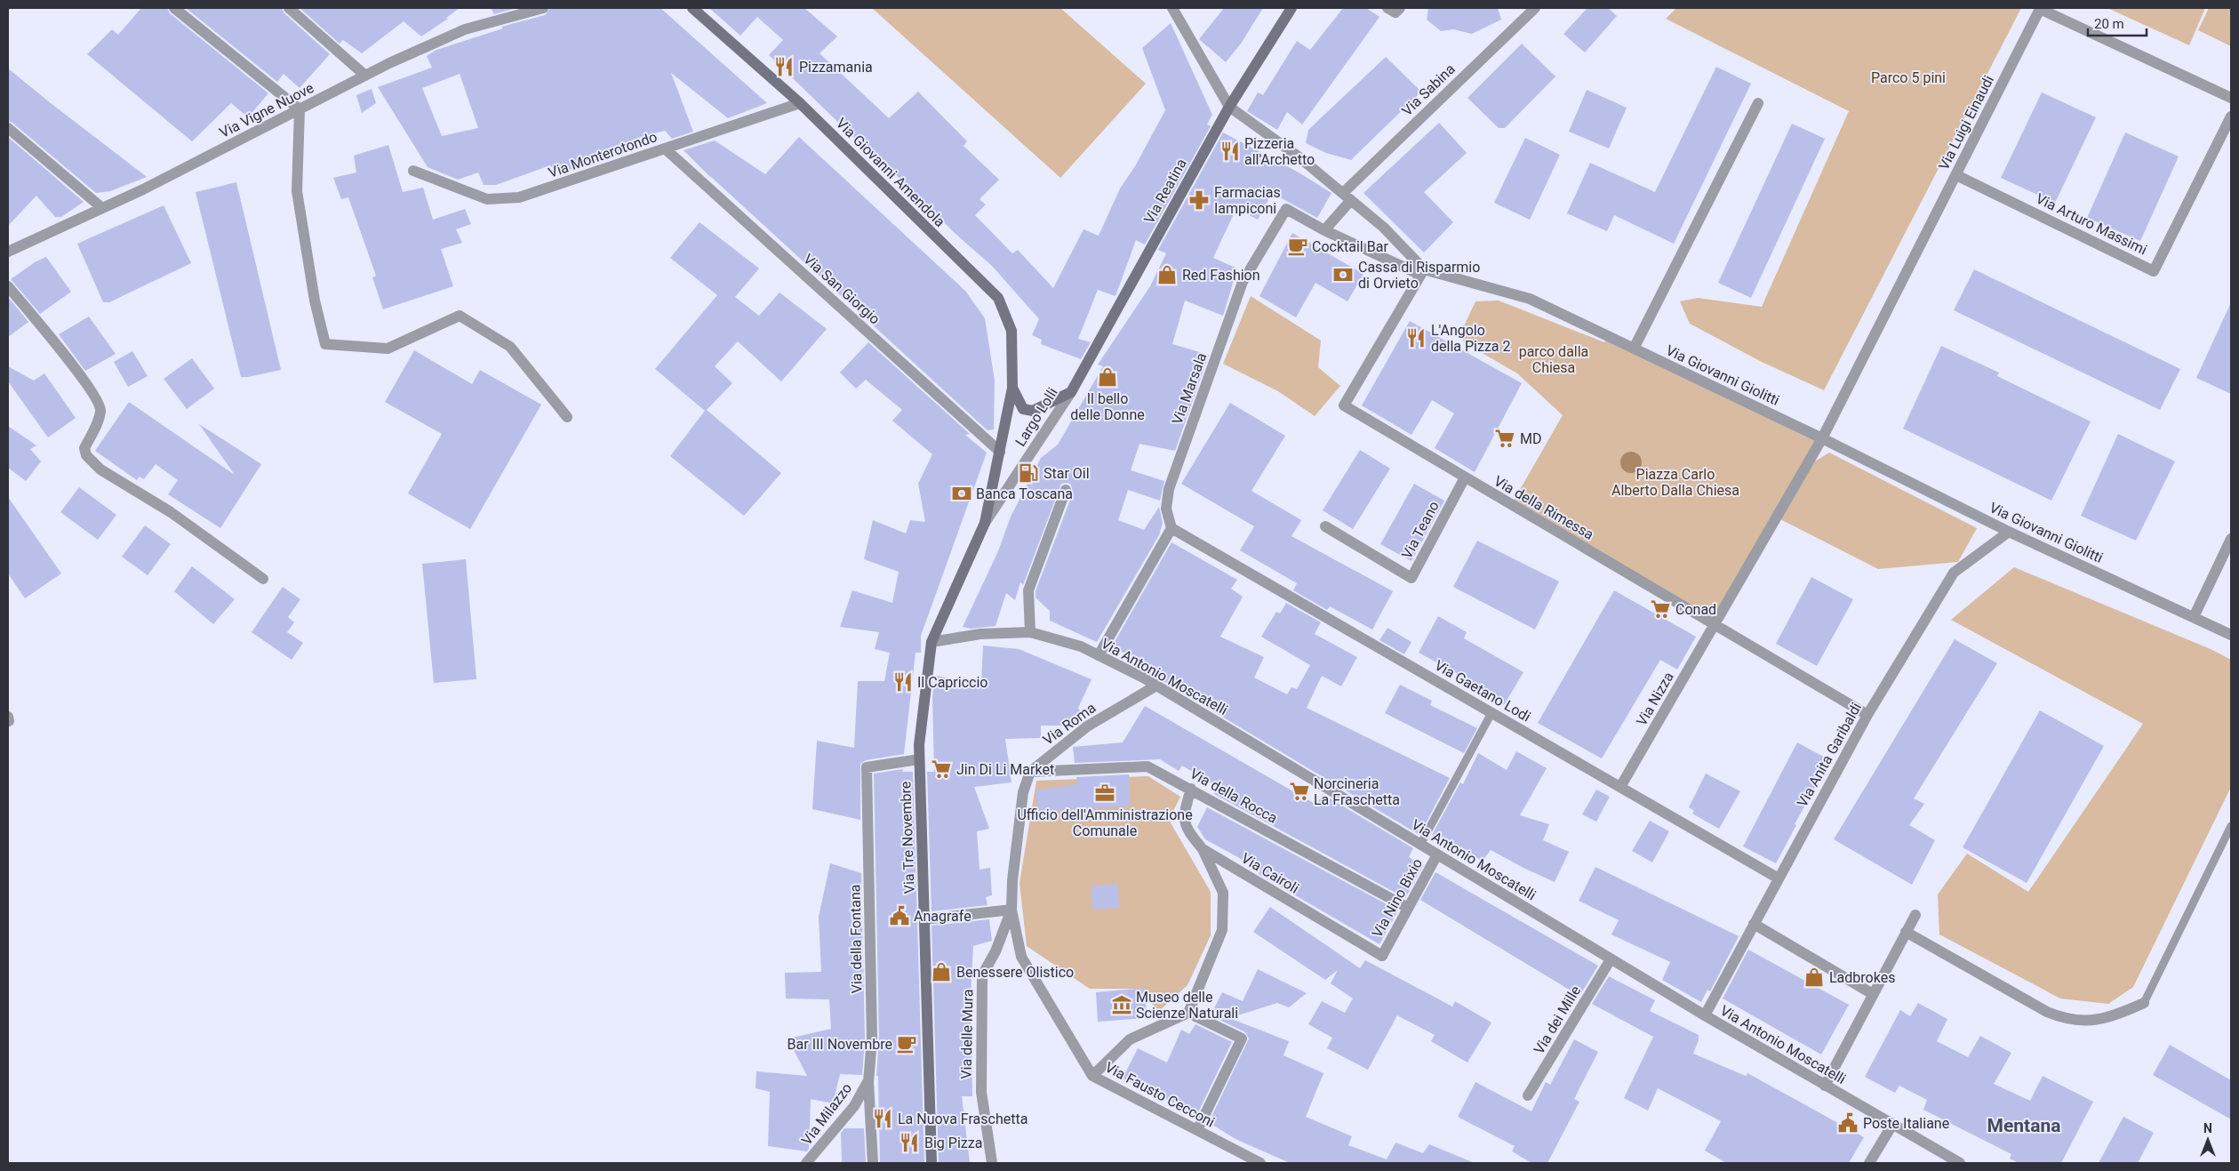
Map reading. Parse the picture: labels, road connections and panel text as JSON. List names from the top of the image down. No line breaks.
{"streets":{"main road":["Via Giovanni Amendola","Via Reatina","Largo Lolli","Via Tre Novembre"],"street":["Via Sabina","Via Vigne Nuove","Via Luigi Einaudi","Via Monterotondo","Via Arturo Massimi","Via San Giorgio","Via Giovanni Giolitti","Via Marsala","Via della Rimessa","Via Teano","Via Antonio Moscatelli","Via Gaetano Lodi","Via Nizza","Via Roma","Via Anita Garibaldi","Via della Rocca","Via Cairoli","Via Nino Bixio","Via della Fontana","Via dei Mille","Via delle Mura","Via Fausto Cecconi","Via Milazzo"]},"crossings":[["Via Sabina","Via Giovanni Giolitti"],["Via Luigi Einaudi","Via Arturo Massimi"],["Via Luigi Einaudi","Via Giovanni Giolitti"],["Via Monterotondo","Via Giovanni Amendola"],["Via Monterotondo","Via San Giorgio"],["Via Giovanni Amendola","Largo Lolli"],["Via Reatina","Via Giovanni Giolitti"],["Via Reatina","Largo Lolli"],["Via San Giorgio","Largo Lolli"],["Via Giovanni Giolitti","Via della Rimessa"],["Via Giovanni Giolitti","Via Anita Garibaldi"],["Via Marsala","Via Gaetano Lodi"],["Largo Lolli","Via Tre Novembre"],["Via della Rimessa","Via Teano"],["Via della Rimessa","Via Nizza"],["Via della Rimessa","Via Anita Garibaldi"],["Via Antonio Moscatelli","Via Roma"],["Via Antonio Moscatelli","Via Anita Garibaldi"],["Via Antonio Moscatelli","Via Tre Novembre"],["Via Antonio Moscatelli","Via Nino Bixio"],["Via Antonio Moscatelli","Via dei Mille"],["Via Gaetano Lodi","Via Nizza"],["Via Gaetano Lodi","Via Anita Garibaldi"],["Via Roma","Via della Rocca"],["Via della Rocca","Via Cairoli"],["Via della Rocca","Via Nino Bixio"],["Via Tre Novembre","Via della Fontana"],["Via Cairoli","Via Nino Bixio"],["Via della Fontana","Via Milazzo"],["Via delle Mura","Via Fausto Cecconi"]],"districts":["Mentana"],"parks":["Parco 5 pini","parco dalla Chiesa","Piazza Carlo Alberto Dalla Chiesa"],"places":{"restaurant":["Pizzamania","Pizzeria all'Archetto","L'Angolo della Pizza 2","Il Capriccio","La Nuova Fraschetta","Big Pizza"],"pharmacy":["Farmacias Iampiconi"],"cafe":["Cocktail Bar","Bar III Novembre"],"shop":["Red Fashion","Il bello delle Donne","Benessere Olistico","Ladbrokes"],"bank":["Cassa di Risparmio di Orvieto","Banca Toscana"],"supermarket":["MD","Conad","Jin Di Li Market","Norcineria La Fraschetta"],"fuel station":["Star Oil"],"office":["Ufficio dell'Amministrazione Comunale"],"public building":["Anagrafe","Poste Italiane"],"museum":["Museo delle Scienze Naturali"]},"scale_bar":"20 m","north":"top"}
